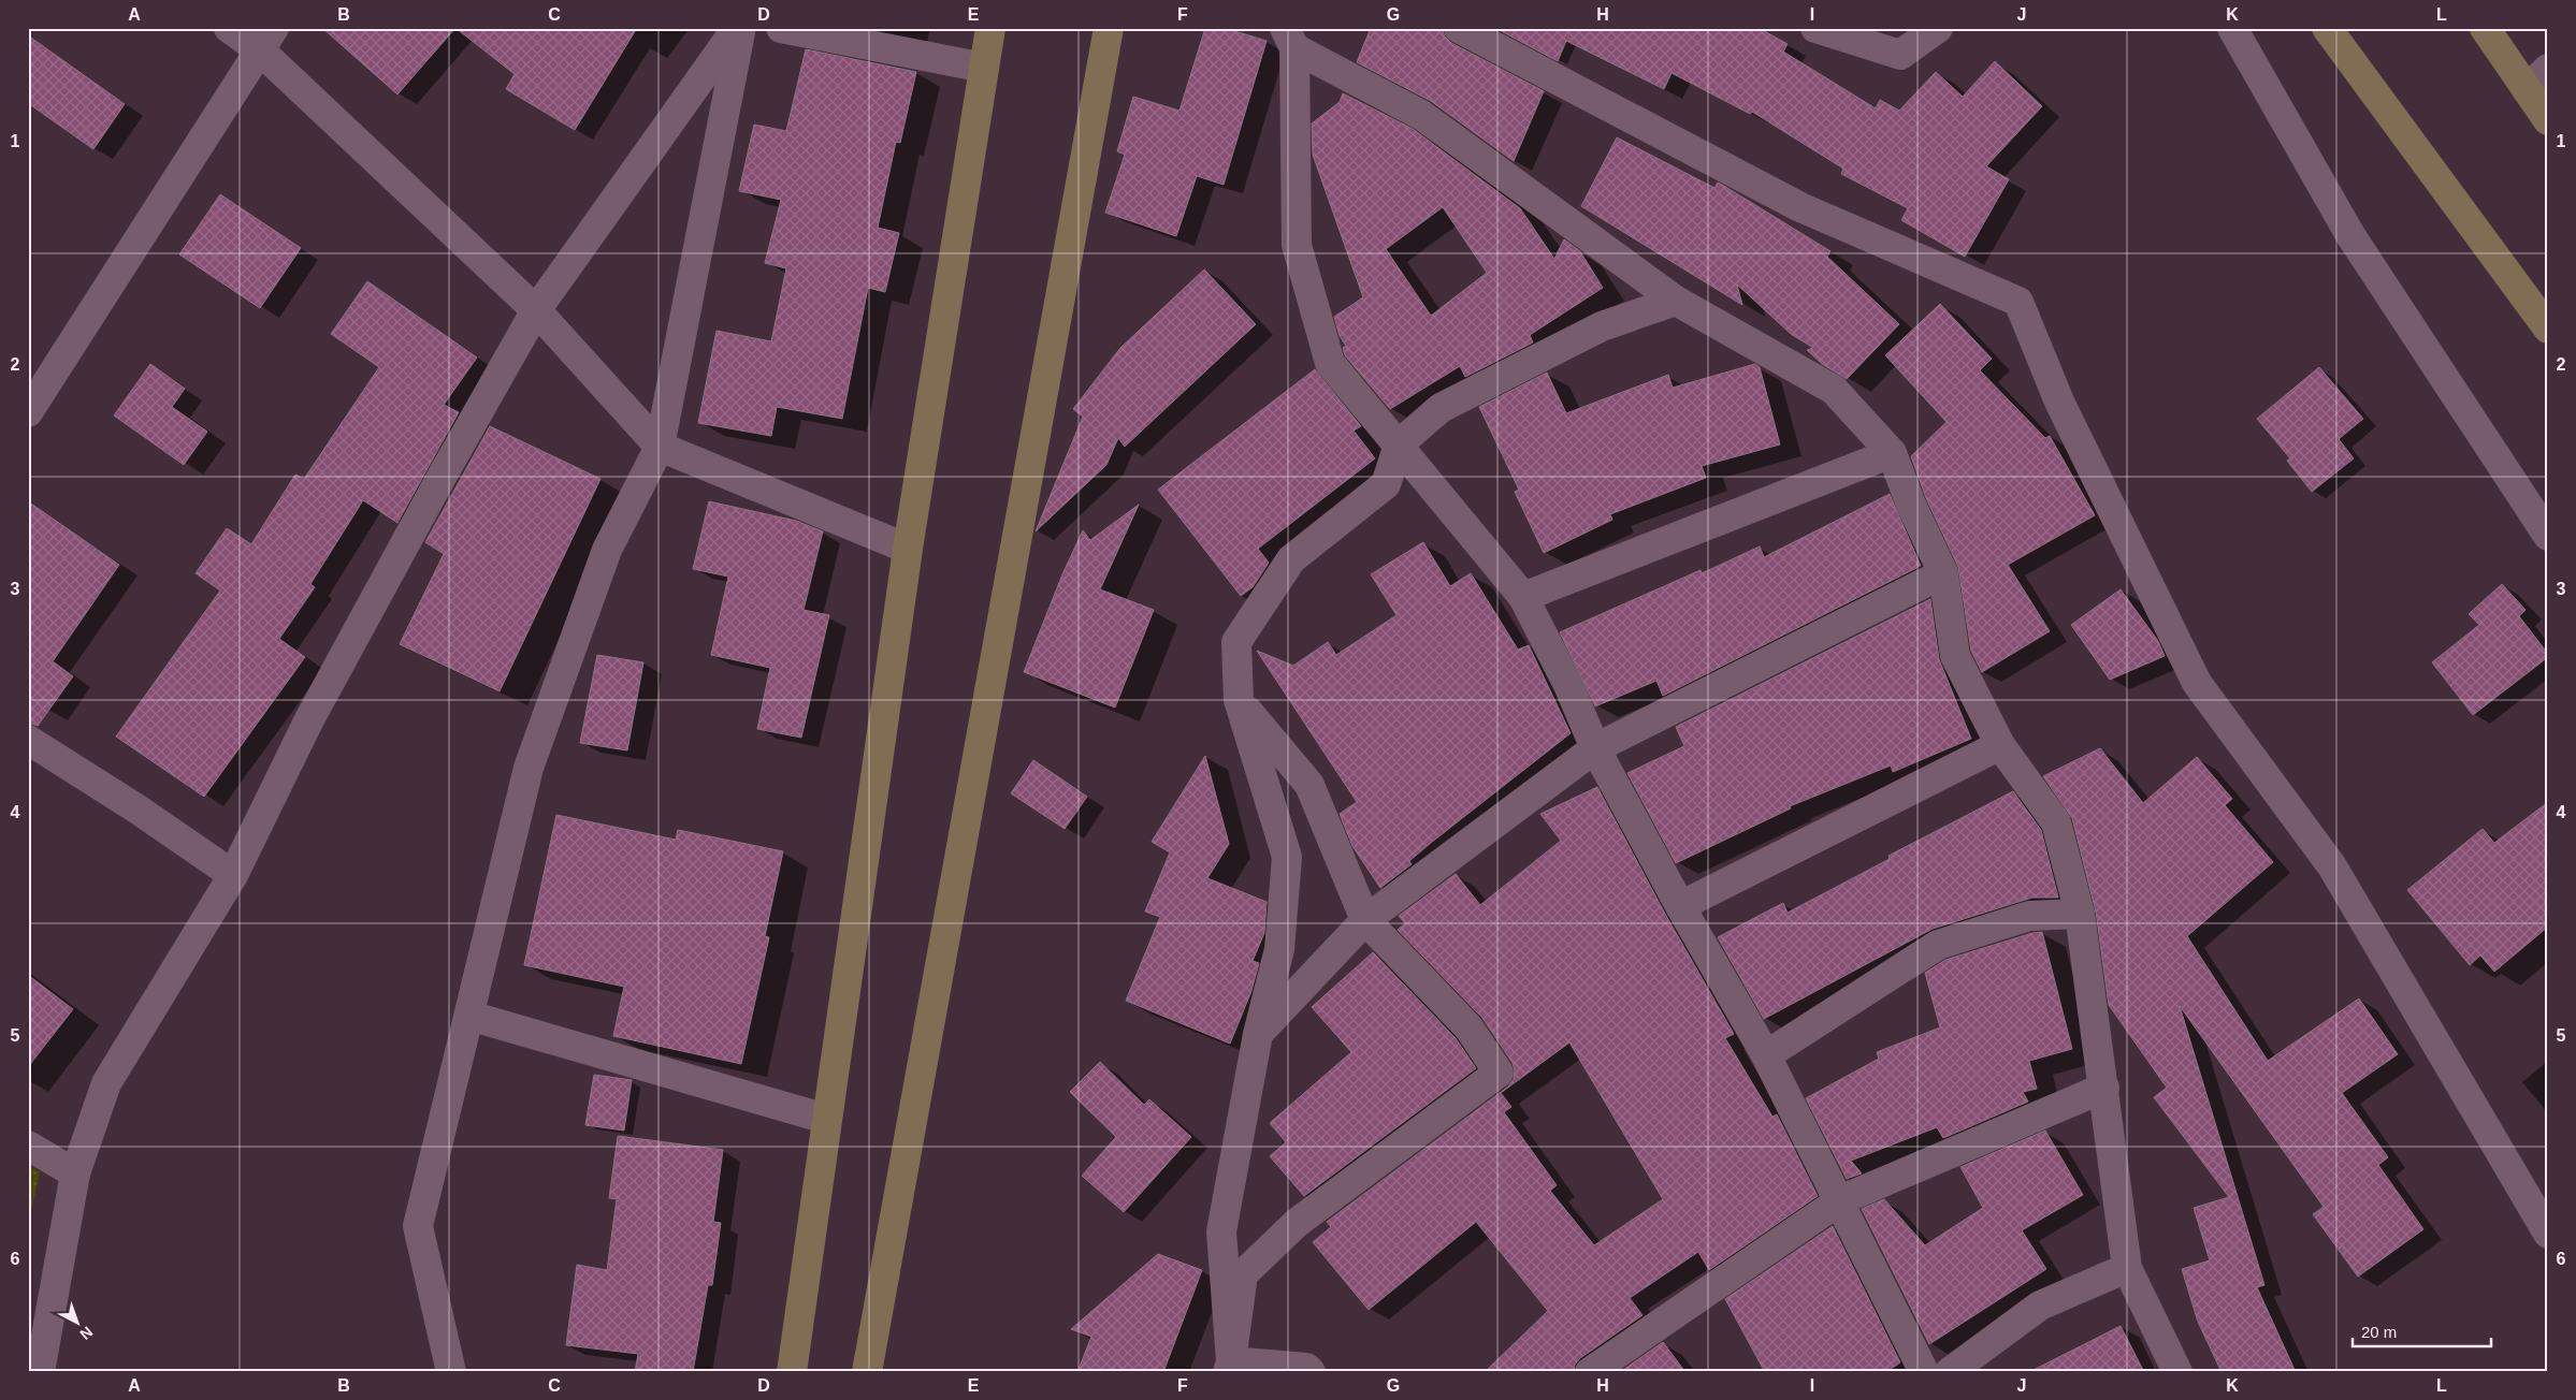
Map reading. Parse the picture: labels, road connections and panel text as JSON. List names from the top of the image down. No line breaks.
{"scale_bar":"20 m","north":"bottom right","grid":{"columns":["A","B","C","D","E","F","G","H","I","J","K","L"],"rows":["1","2","3","4","5","6"]}}
